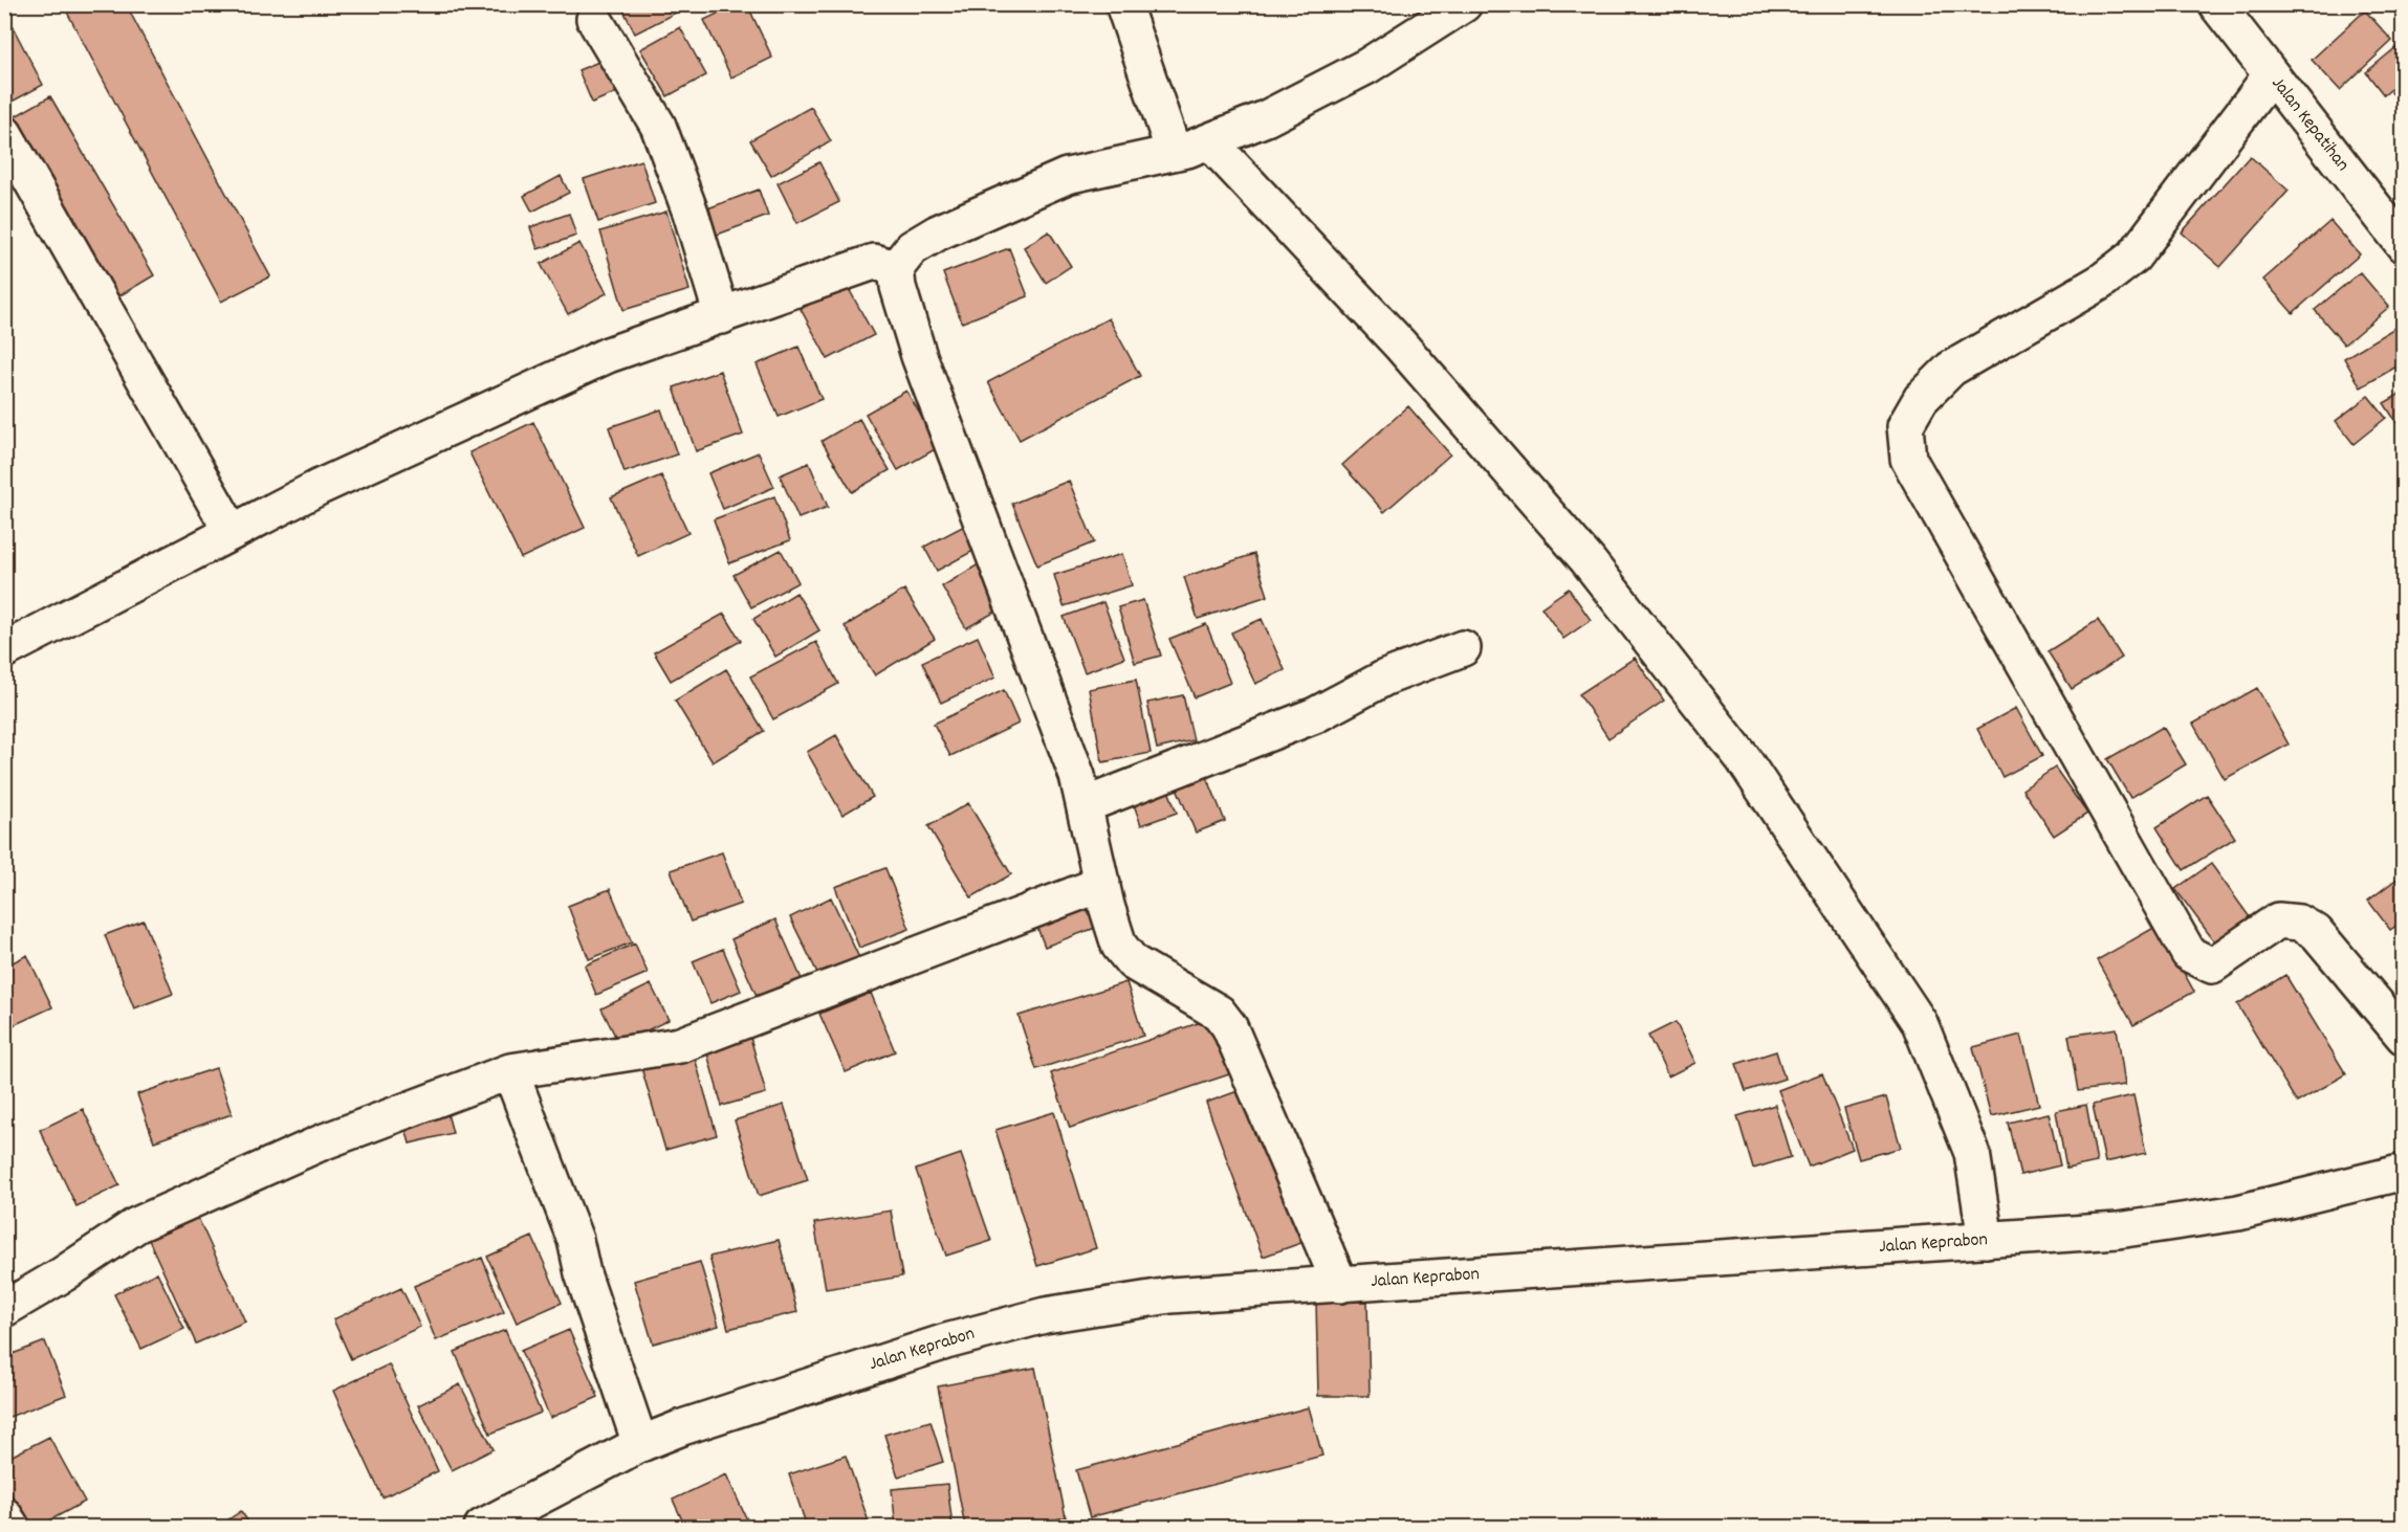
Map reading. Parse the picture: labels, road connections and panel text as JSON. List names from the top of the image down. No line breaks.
{"streets":{"street":["Jalan Kepatihan","Jalan Keprabon"]}}
